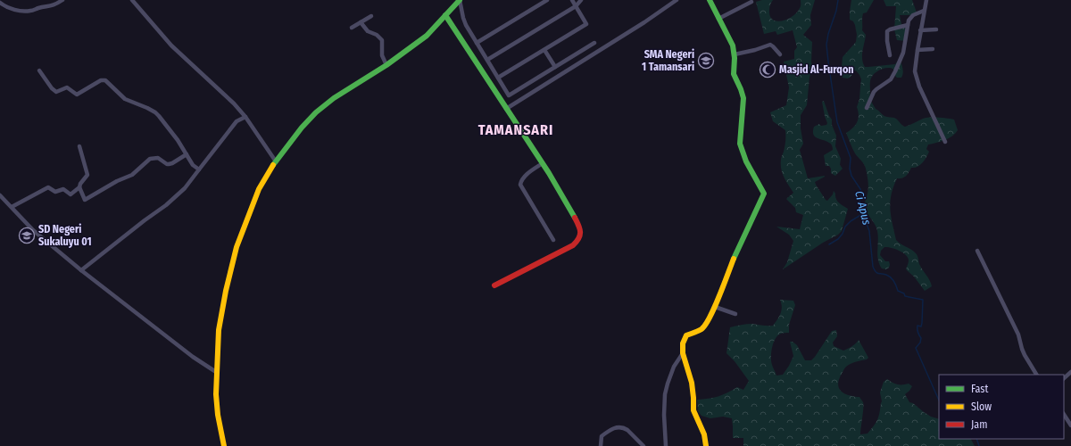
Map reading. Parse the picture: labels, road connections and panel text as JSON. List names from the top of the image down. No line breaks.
{"districts":["TAMANSARI"],"water":["Ci Apus"],"places":{"school or university":["SMA Negeri 1 Tamansari","SD Negeri Sukaluyu 01"],"mosque":["Masjid Al-Furqon"]},"legend":["Fast","Slow","Jam"]}
